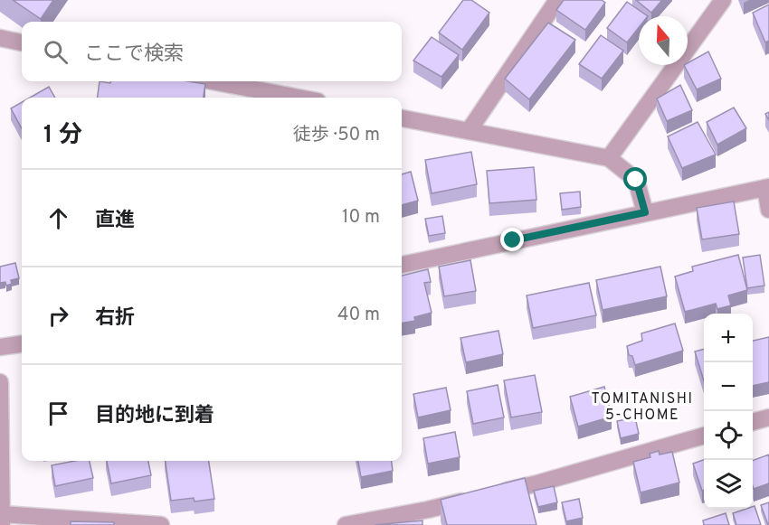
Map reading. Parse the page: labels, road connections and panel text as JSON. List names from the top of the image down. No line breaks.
{"districts":["TOMITANISHI 5-CHOME"],"north":"top","page":{"search":"ここで検索","heading":["1 分","徒歩 · 50 m"],"list":[["直進","10 m"],["右折","40 m"],"目的地に到着"],"map_buttons":["+","−"]}}
